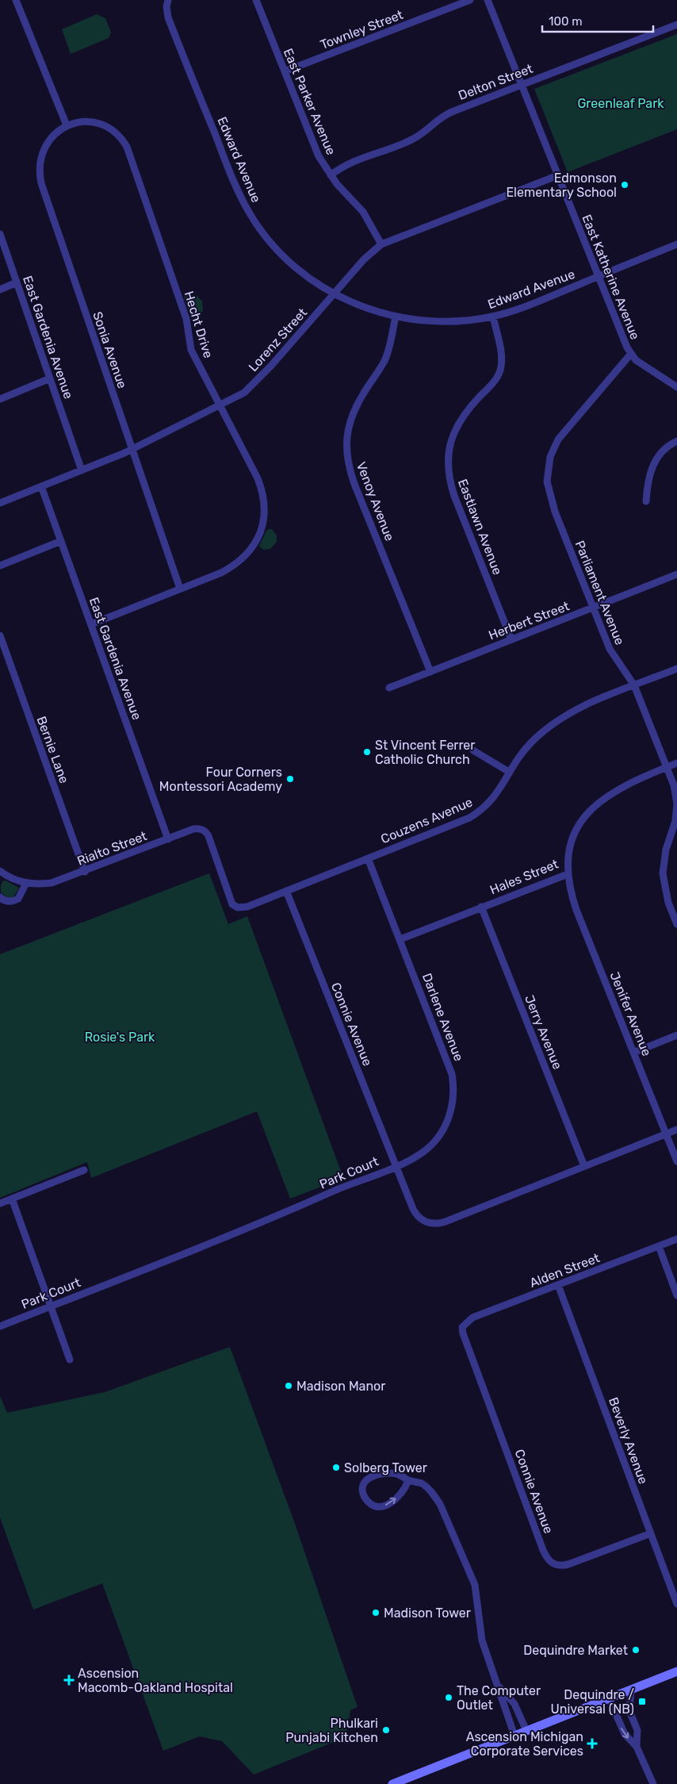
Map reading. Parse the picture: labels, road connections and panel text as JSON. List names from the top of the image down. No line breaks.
{"streets":{"street":["Townley Street","Delton Street","East Parker Avenue","Edward Avenue","East Katherine Avenue","Hecht Drive","East Gardenia Avenue","Lorenz Street","Sonia Avenue","Venoy Avenue","Eastlawn Avenue","Parliament Avenue","Herbert Street","Bernie Lane","Couzens Avenue","Rialto Street","Hales Street","Jenifer Avenue","Darlene Avenue","Connie Avenue","Jerry Avenue","Park Court","Alden Street","Beverly Avenue"]},"crossings":[["Townley Street","East Parker Avenue"],["Delton Street","East Parker Avenue"],["Delton Street","East Katherine Avenue"],["East Parker Avenue","Lorenz Street"],["Edward Avenue","East Katherine Avenue"],["Edward Avenue","Lorenz Street"],["Edward Avenue","Venoy Avenue"],["Edward Avenue","Eastlawn Avenue"],["East Katherine Avenue","Lorenz Street"],["East Katherine Avenue","Parliament Avenue"],["Hecht Drive","East Gardenia Avenue"],["Hecht Drive","Lorenz Street"],["Hecht Drive","Sonia Avenue"],["East Gardenia Avenue","Lorenz Street"],["East Gardenia Avenue","Rialto Street"],["Lorenz Street","Sonia Avenue"],["Venoy Avenue","Herbert Street"],["Eastlawn Avenue","Herbert Street"],["Parliament Avenue","Herbert Street"],["Parliament Avenue","Couzens Avenue"],["Parliament Avenue","Hales Street"],["Bernie Lane","Rialto Street"],["Couzens Avenue","Rialto Street"],["Couzens Avenue","Darlene Avenue"],["Couzens Avenue","Connie Avenue"],["Hales Street","Jenifer Avenue"],["Hales Street","Darlene Avenue"],["Hales Street","Jerry Avenue"],["Jenifer Avenue","Park Court"],["Darlene Avenue","Connie Avenue"],["Darlene Avenue","Park Court"],["Connie Avenue","Park Court"],["Connie Avenue","Alden Street"],["Connie Avenue","Beverly Avenue"],["Jerry Avenue","Park Court"],["Alden Street","Beverly Avenue"]],"parks":["Greenleaf Park","Rosie's Park"],"places":{"other":["Edmonson Elementary School","St Vincent Ferrer Catholic Church","Four Corners Montessori Academy","Madison Manor","Solberg Tower","Madison Tower","Dequindre Market","The Computer Outlet","Phulkari Punjabi Kitchen"],"health":["Ascension Macomb-Oakland Hospital","Ascension Michigan Corporate Services"],"transit":["Dequindre / Universal (NB)"]},"scale_bar":"100 m"}
